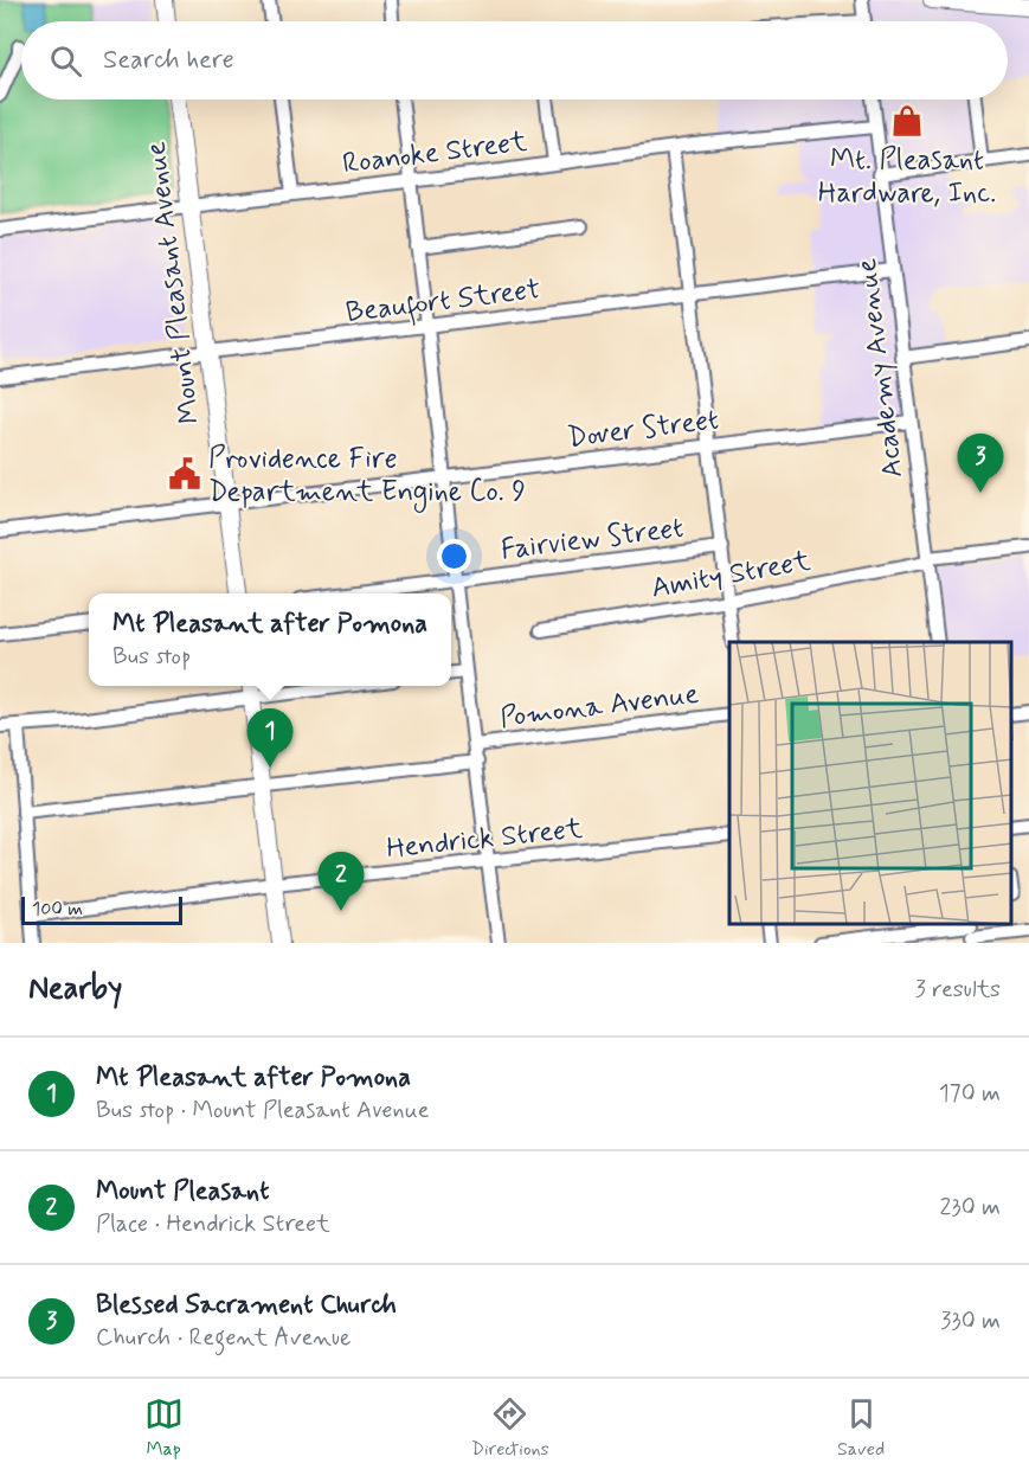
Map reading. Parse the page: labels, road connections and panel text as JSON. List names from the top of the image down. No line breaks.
{"streets":{"main road":["Mount Pleasant Avenue"],"street":["Roanoke Street","Beaufort Street","Academy Avenue","Dover Street","Fairview Street","Amity Street","Pomona Avenue","Hendrick Street"]},"crossings":[["Roanoke Street","Mount Pleasant Avenue"],["Roanoke Street","Academy Avenue"],["Mount Pleasant Avenue","Beaufort Street"],["Mount Pleasant Avenue","Dover Street"],["Beaufort Street","Academy Avenue"],["Academy Avenue","Dover Street"],["Academy Avenue","Amity Street"]],"places":{"shop":["Mt. Pleasant Hardware, Inc."],"public building":["Providence Fire Department Engine Co. 9"]},"scale_bar":"100 m","page":{"search":"Search here","pins":["3","1","2"],"popup":["Mt Pleasant after Pomona","Bus stop"],"scale":"100 m","heading":["Nearby","3 results"],"list":[{"mark":"1","name":"Mt Pleasant after Pomona","note":"Bus stop · Mount Pleasant Avenue","value":"170 m"},{"mark":"2","name":"Mount Pleasant","note":"Place · Hendrick Street","value":"230 m"},{"mark":"3","name":"Blessed Sacrament Church","note":"Church · Regent Avenue","value":"330 m"}],"nav":["Map","Directions","Saved"]}}
